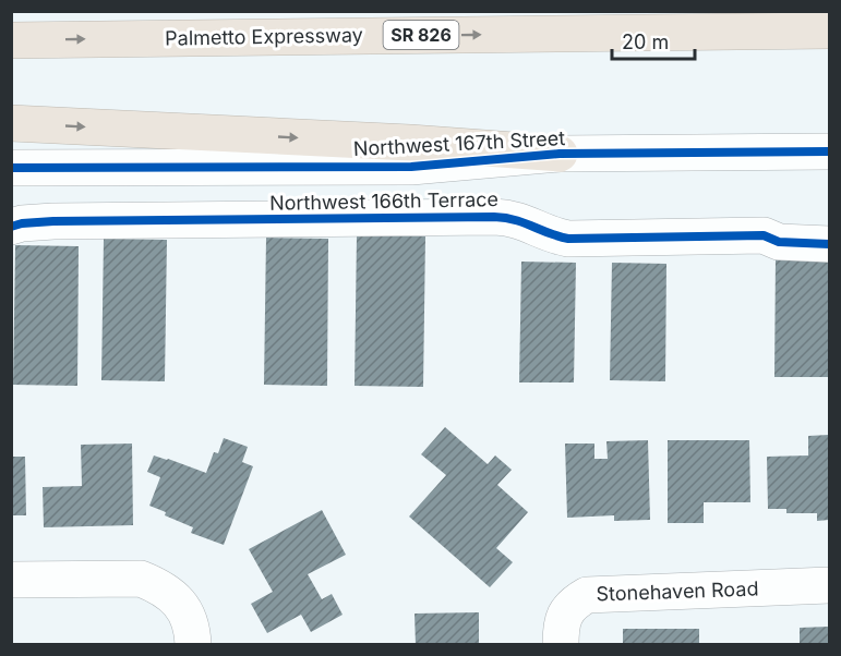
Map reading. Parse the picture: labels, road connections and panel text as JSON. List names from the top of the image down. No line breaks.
{"streets":{"highway":["SR 826","Palmetto Expressway"],"street":["Northwest 167th Street","Northwest 166th Terrace","Stonehaven Road"]},"scale_bar":"20 m"}
